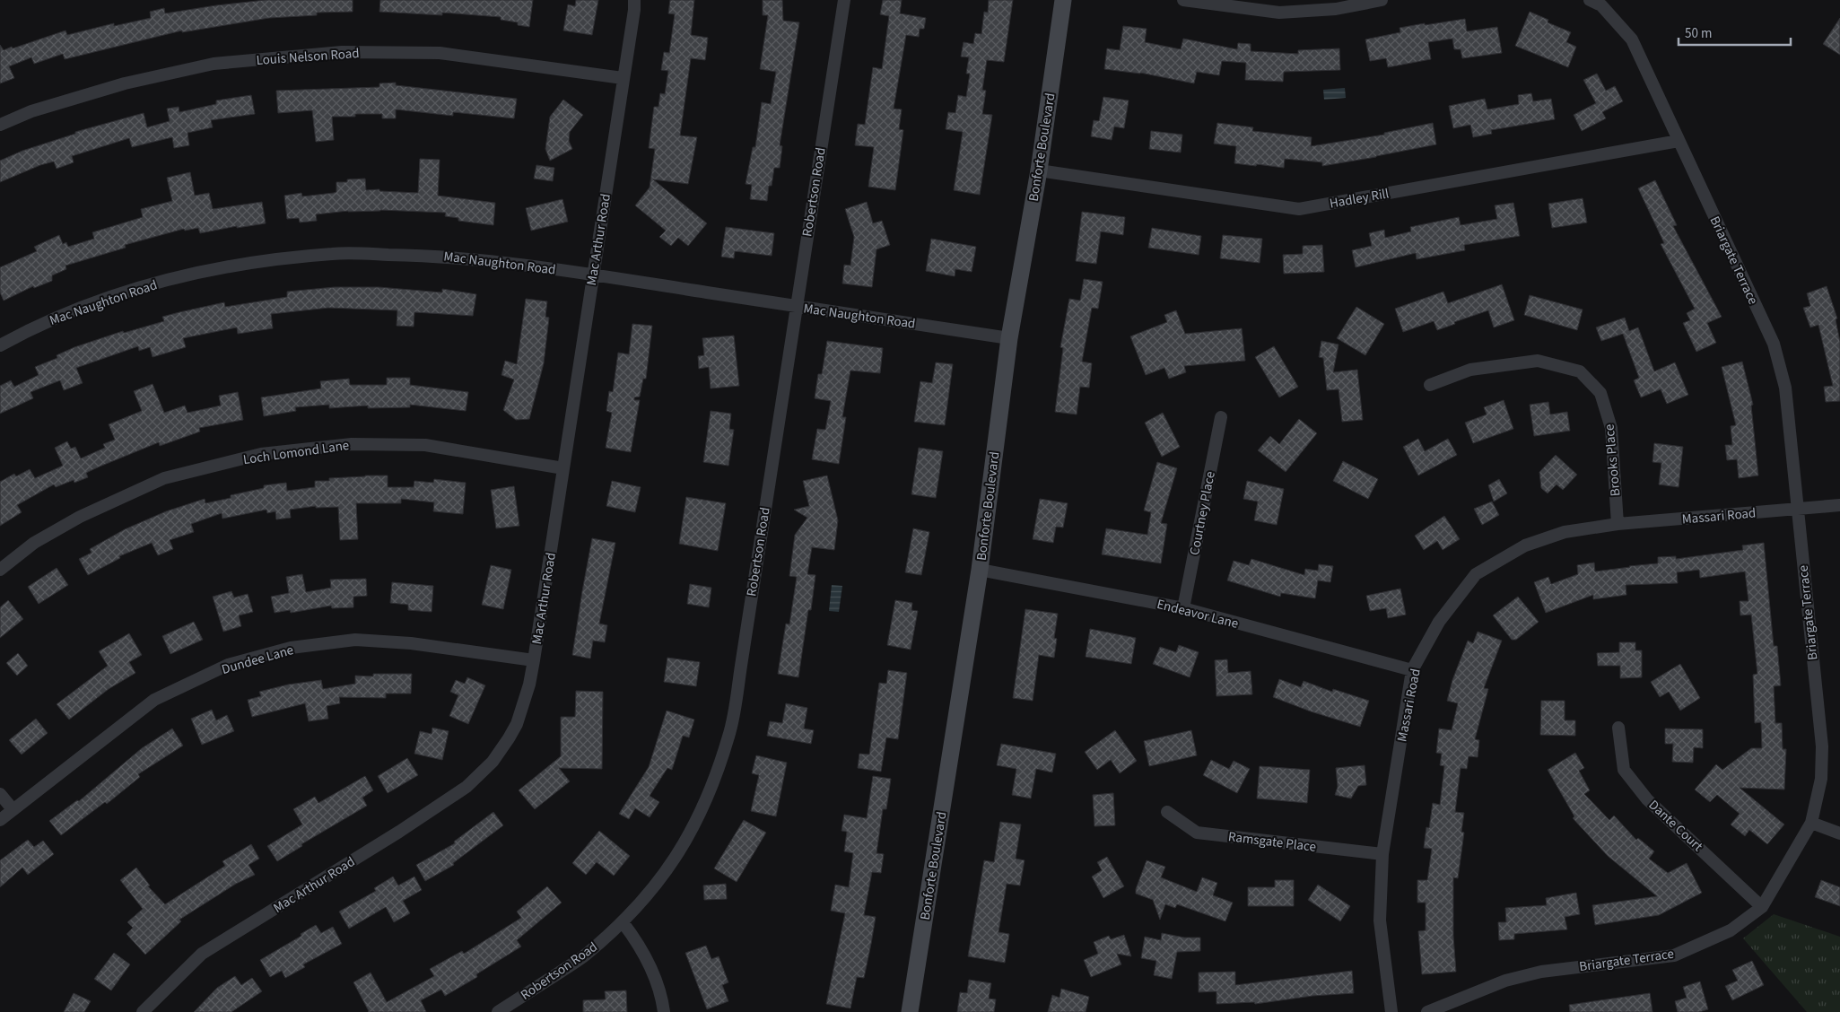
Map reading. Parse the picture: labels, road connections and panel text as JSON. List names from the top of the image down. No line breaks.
{"streets":{"main road":["Bonforte Boulevard"],"street":["Louis Nelson Road","Robertson Road","Hadley Rill","Mac Arthur Road","Briargate Terrace","Mac Naughton Road","Loch Lomond Lane","Brooks Place","Courtney Place","Massari Road","Endeavor Lane","Dundee Lane","Dante Court","Ramsgate Place"]},"crossings":[["Louis Nelson Road","Mac Arthur Road"],["Bonforte Boulevard","Hadley Rill"],["Bonforte Boulevard","Mac Naughton Road"],["Bonforte Boulevard","Endeavor Lane"],["Robertson Road","Mac Naughton Road"],["Hadley Rill","Briargate Terrace"],["Mac Arthur Road","Mac Naughton Road"],["Mac Arthur Road","Loch Lomond Lane"],["Mac Arthur Road","Dundee Lane"],["Briargate Terrace","Massari Road"],["Briargate Terrace","Dante Court"],["Brooks Place","Massari Road"],["Courtney Place","Endeavor Lane"],["Massari Road","Endeavor Lane"],["Massari Road","Ramsgate Place"]],"scale_bar":"50 m"}
